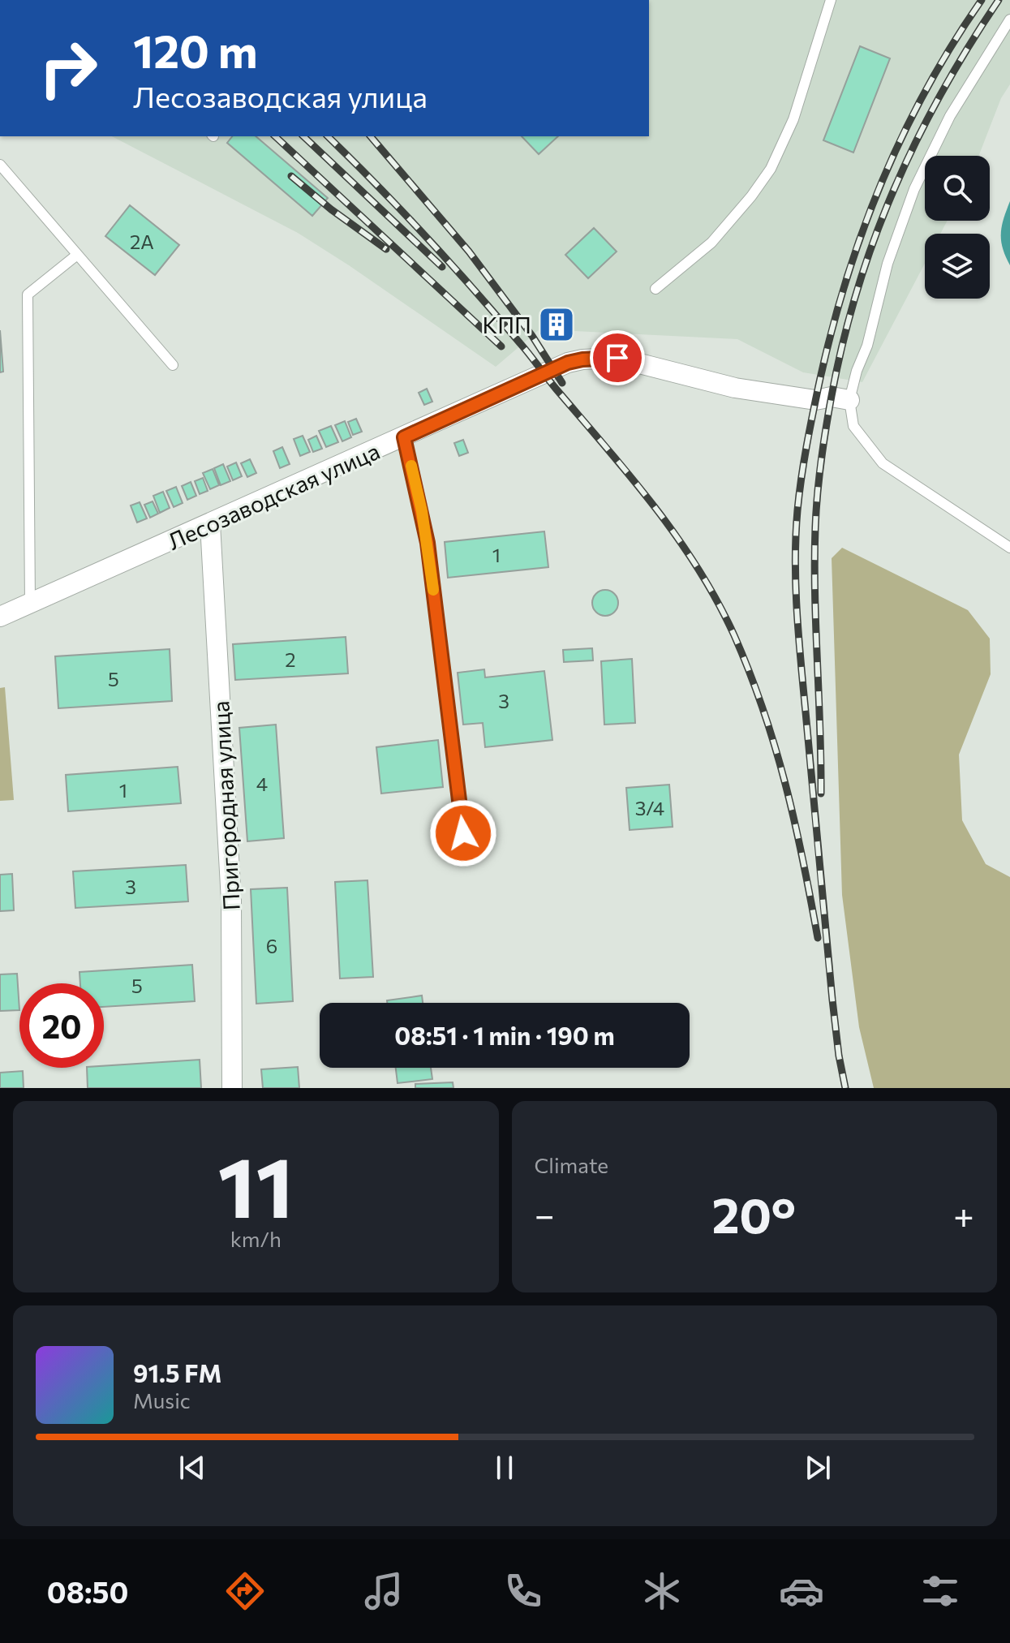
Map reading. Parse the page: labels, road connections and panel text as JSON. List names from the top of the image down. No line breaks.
{"streets":{"street":["Лесозаводская улица","Пригородная улица"]},"crossings":[["Лесозаводская улица","Пригородная улица"]],"places":{"building":["КПП"]},"house_numbers":["2А","1","2","5","3","4","1","3/4","3","6","5"],"page":{"turn":["120 m","Лесозаводская улица"],"limit":"20","trip":"08:51 · 1 min · 190 m","tile":[["11","km/h"],"Climate"],"heat":["−","20°","+"],"song":["91.5 FM","Music"],"tabs":"08:50"}}
